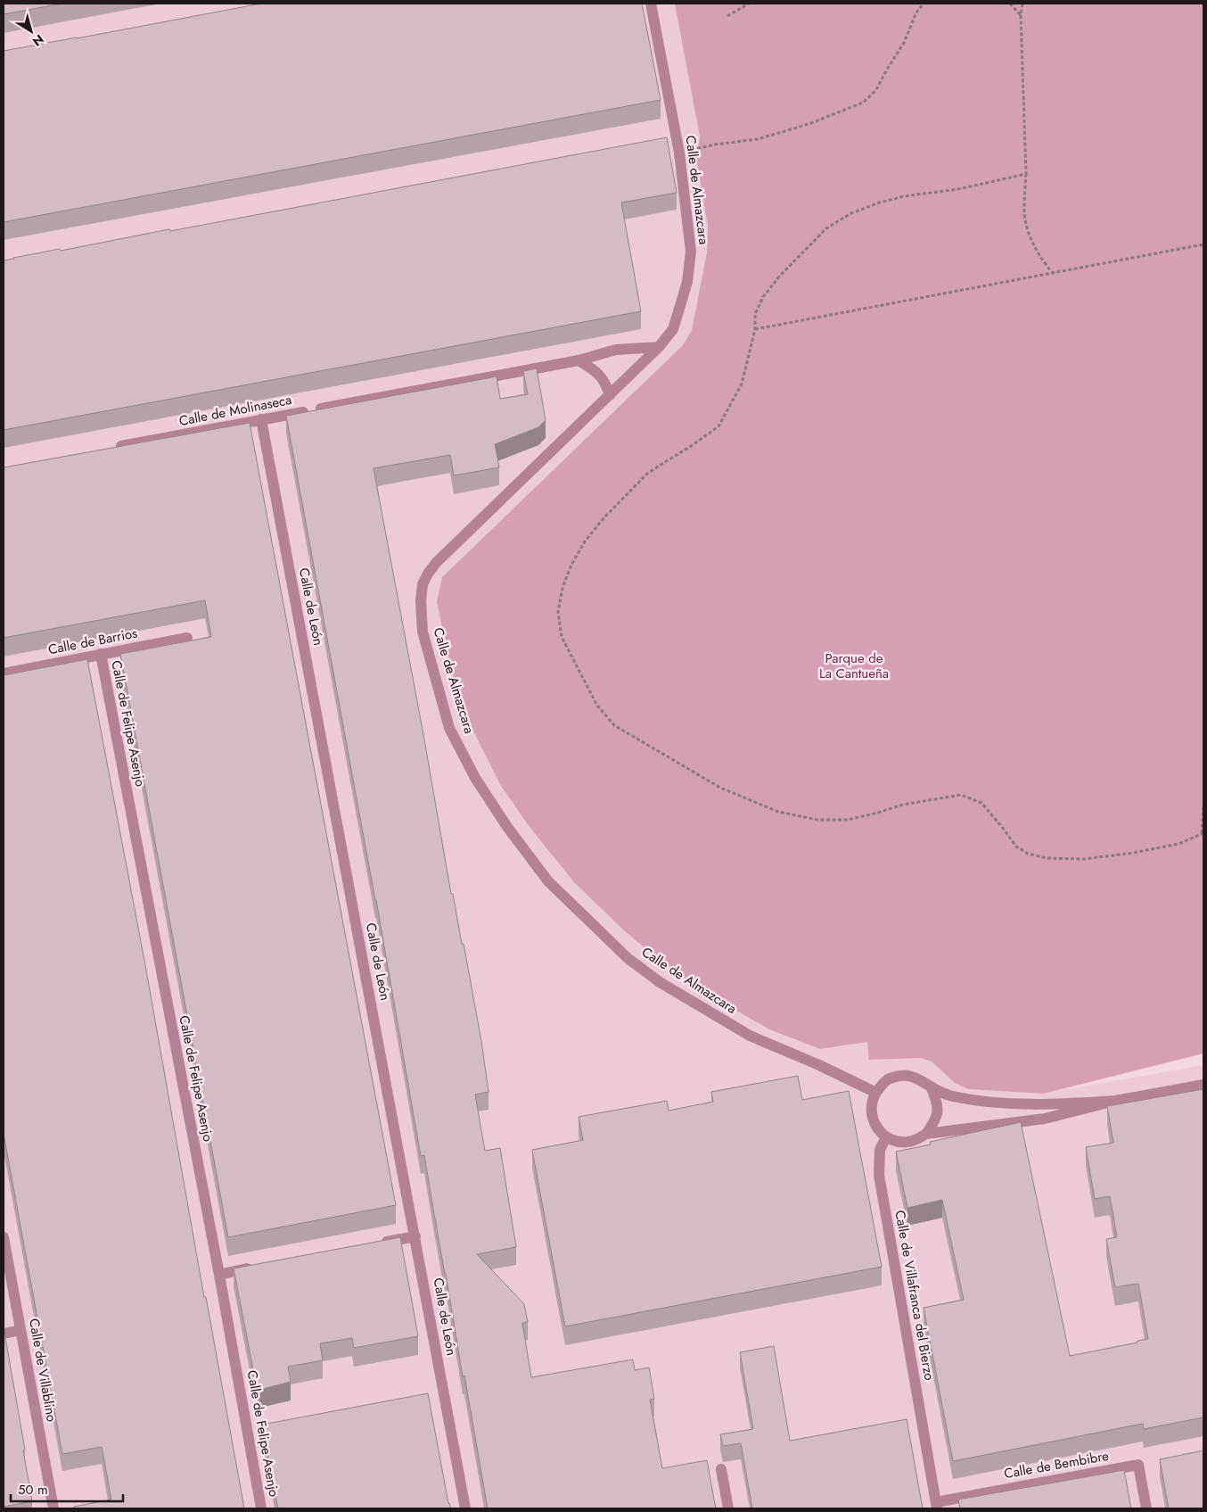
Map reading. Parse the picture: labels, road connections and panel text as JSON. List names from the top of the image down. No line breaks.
{"streets":{"street":["Calle de Almazcara","Calle de Molinaseca","Calle de León","Calle de Barrios","Calle de Felipe Asenjo","Calle de Villafranca del Bierzo","Calle de Villablino","Calle de Bembibre"]},"crossings":[["Calle de Almazcara","Calle de Molinaseca"],["Calle de Almazcara","Calle de Villafranca del Bierzo"],["Calle de Molinaseca","Calle de León"],["Calle de Barrios","Calle de Felipe Asenjo"],["Calle de Villafranca del Bierzo","Calle de Bembibre"]],"parks":["Parque de La Cantueña"],"scale_bar":"50 m","north":"bottom right"}
